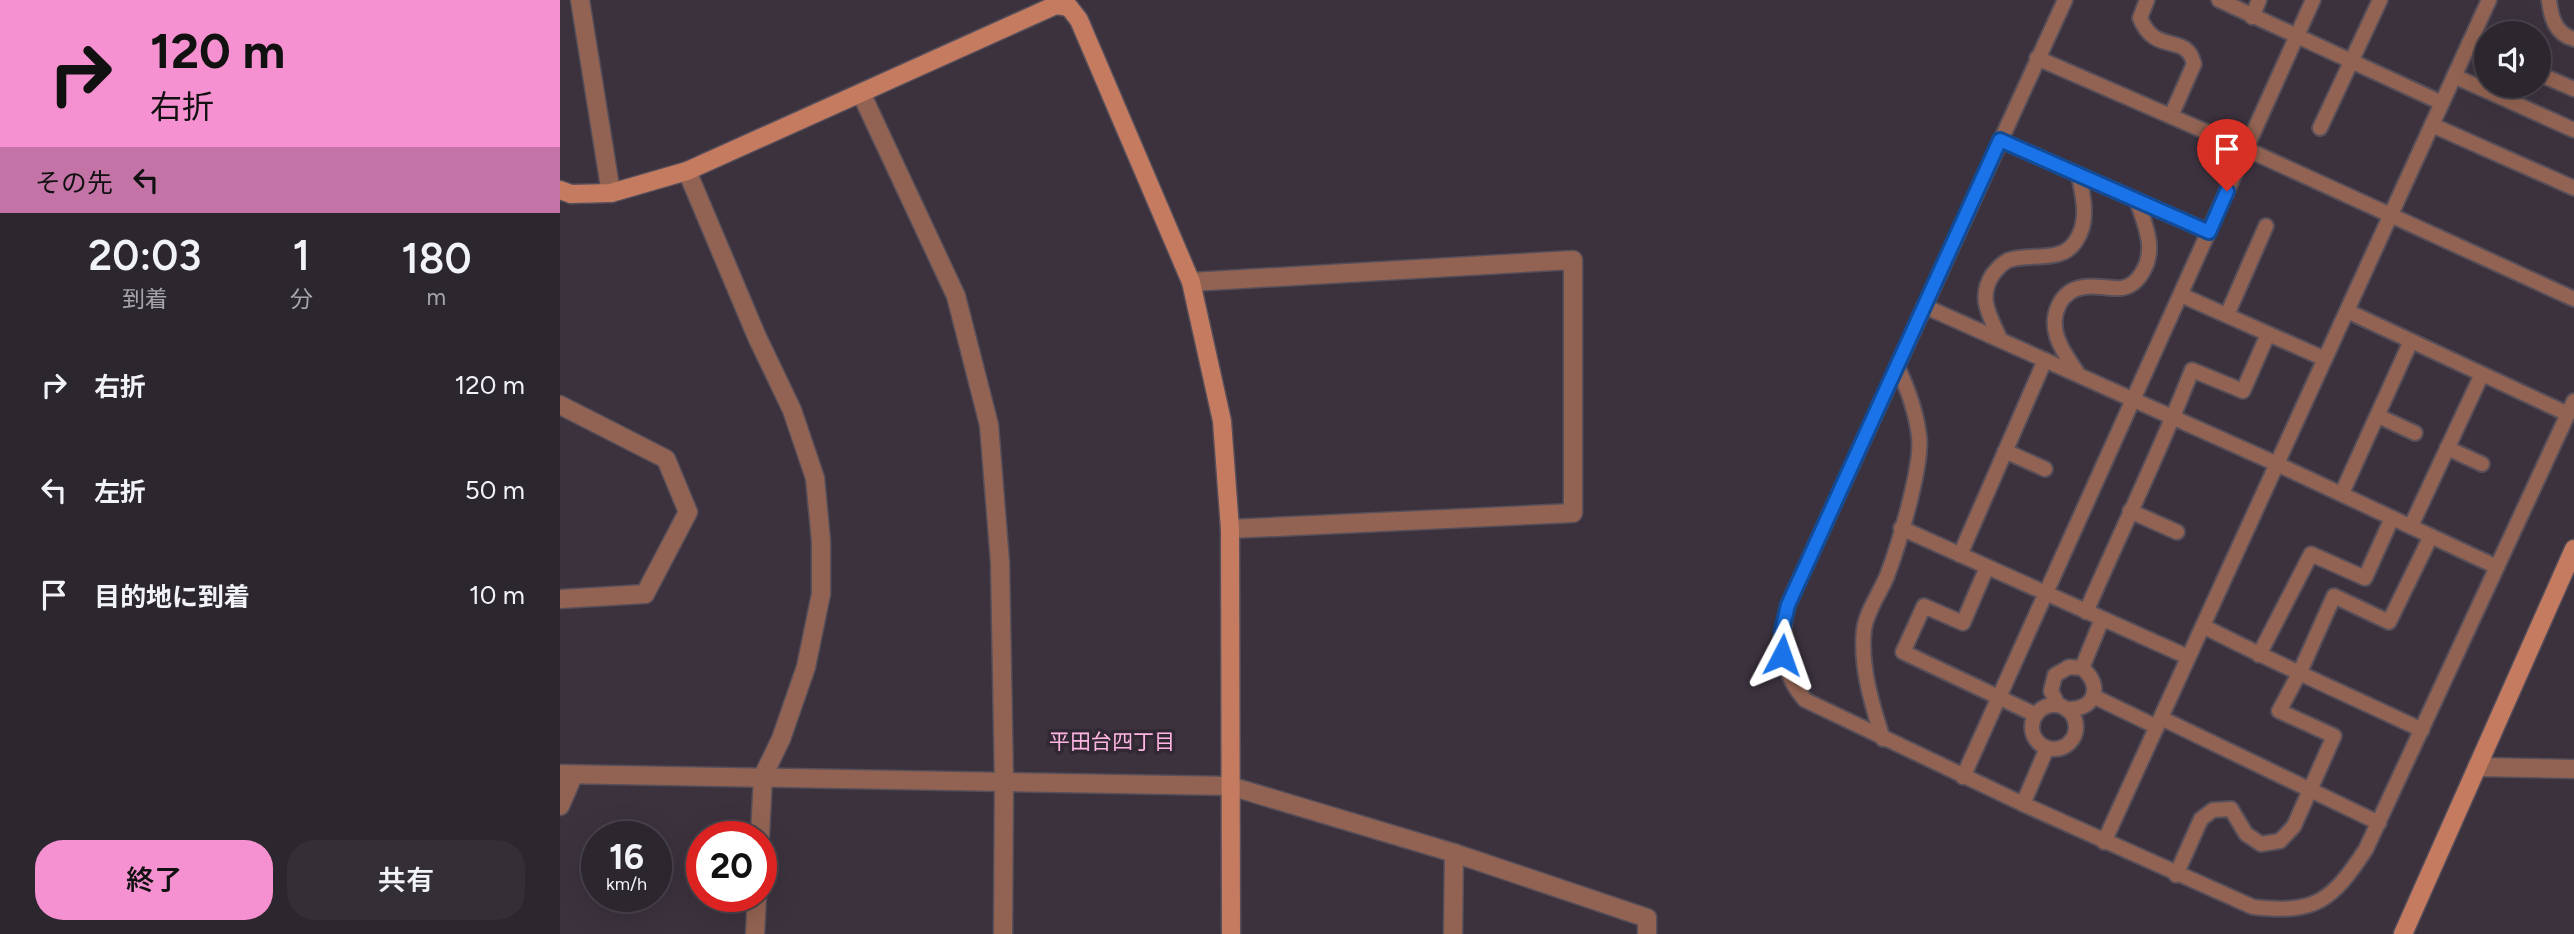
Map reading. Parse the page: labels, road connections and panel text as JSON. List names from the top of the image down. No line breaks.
{"districts":["平田台四丁目"],"page":{"turn":["120 m","右折"],"then":"その先","eta":["20:03","到着","1","分","180","m"],"list":[{"name":"右折","value":"120 m"},{"name":"左折","value":"50 m"},{"name":"目的地に到着","value":"10 m"}],"speed":"16 km/h","limit":"20","buttons":["終了","共有"]}}
